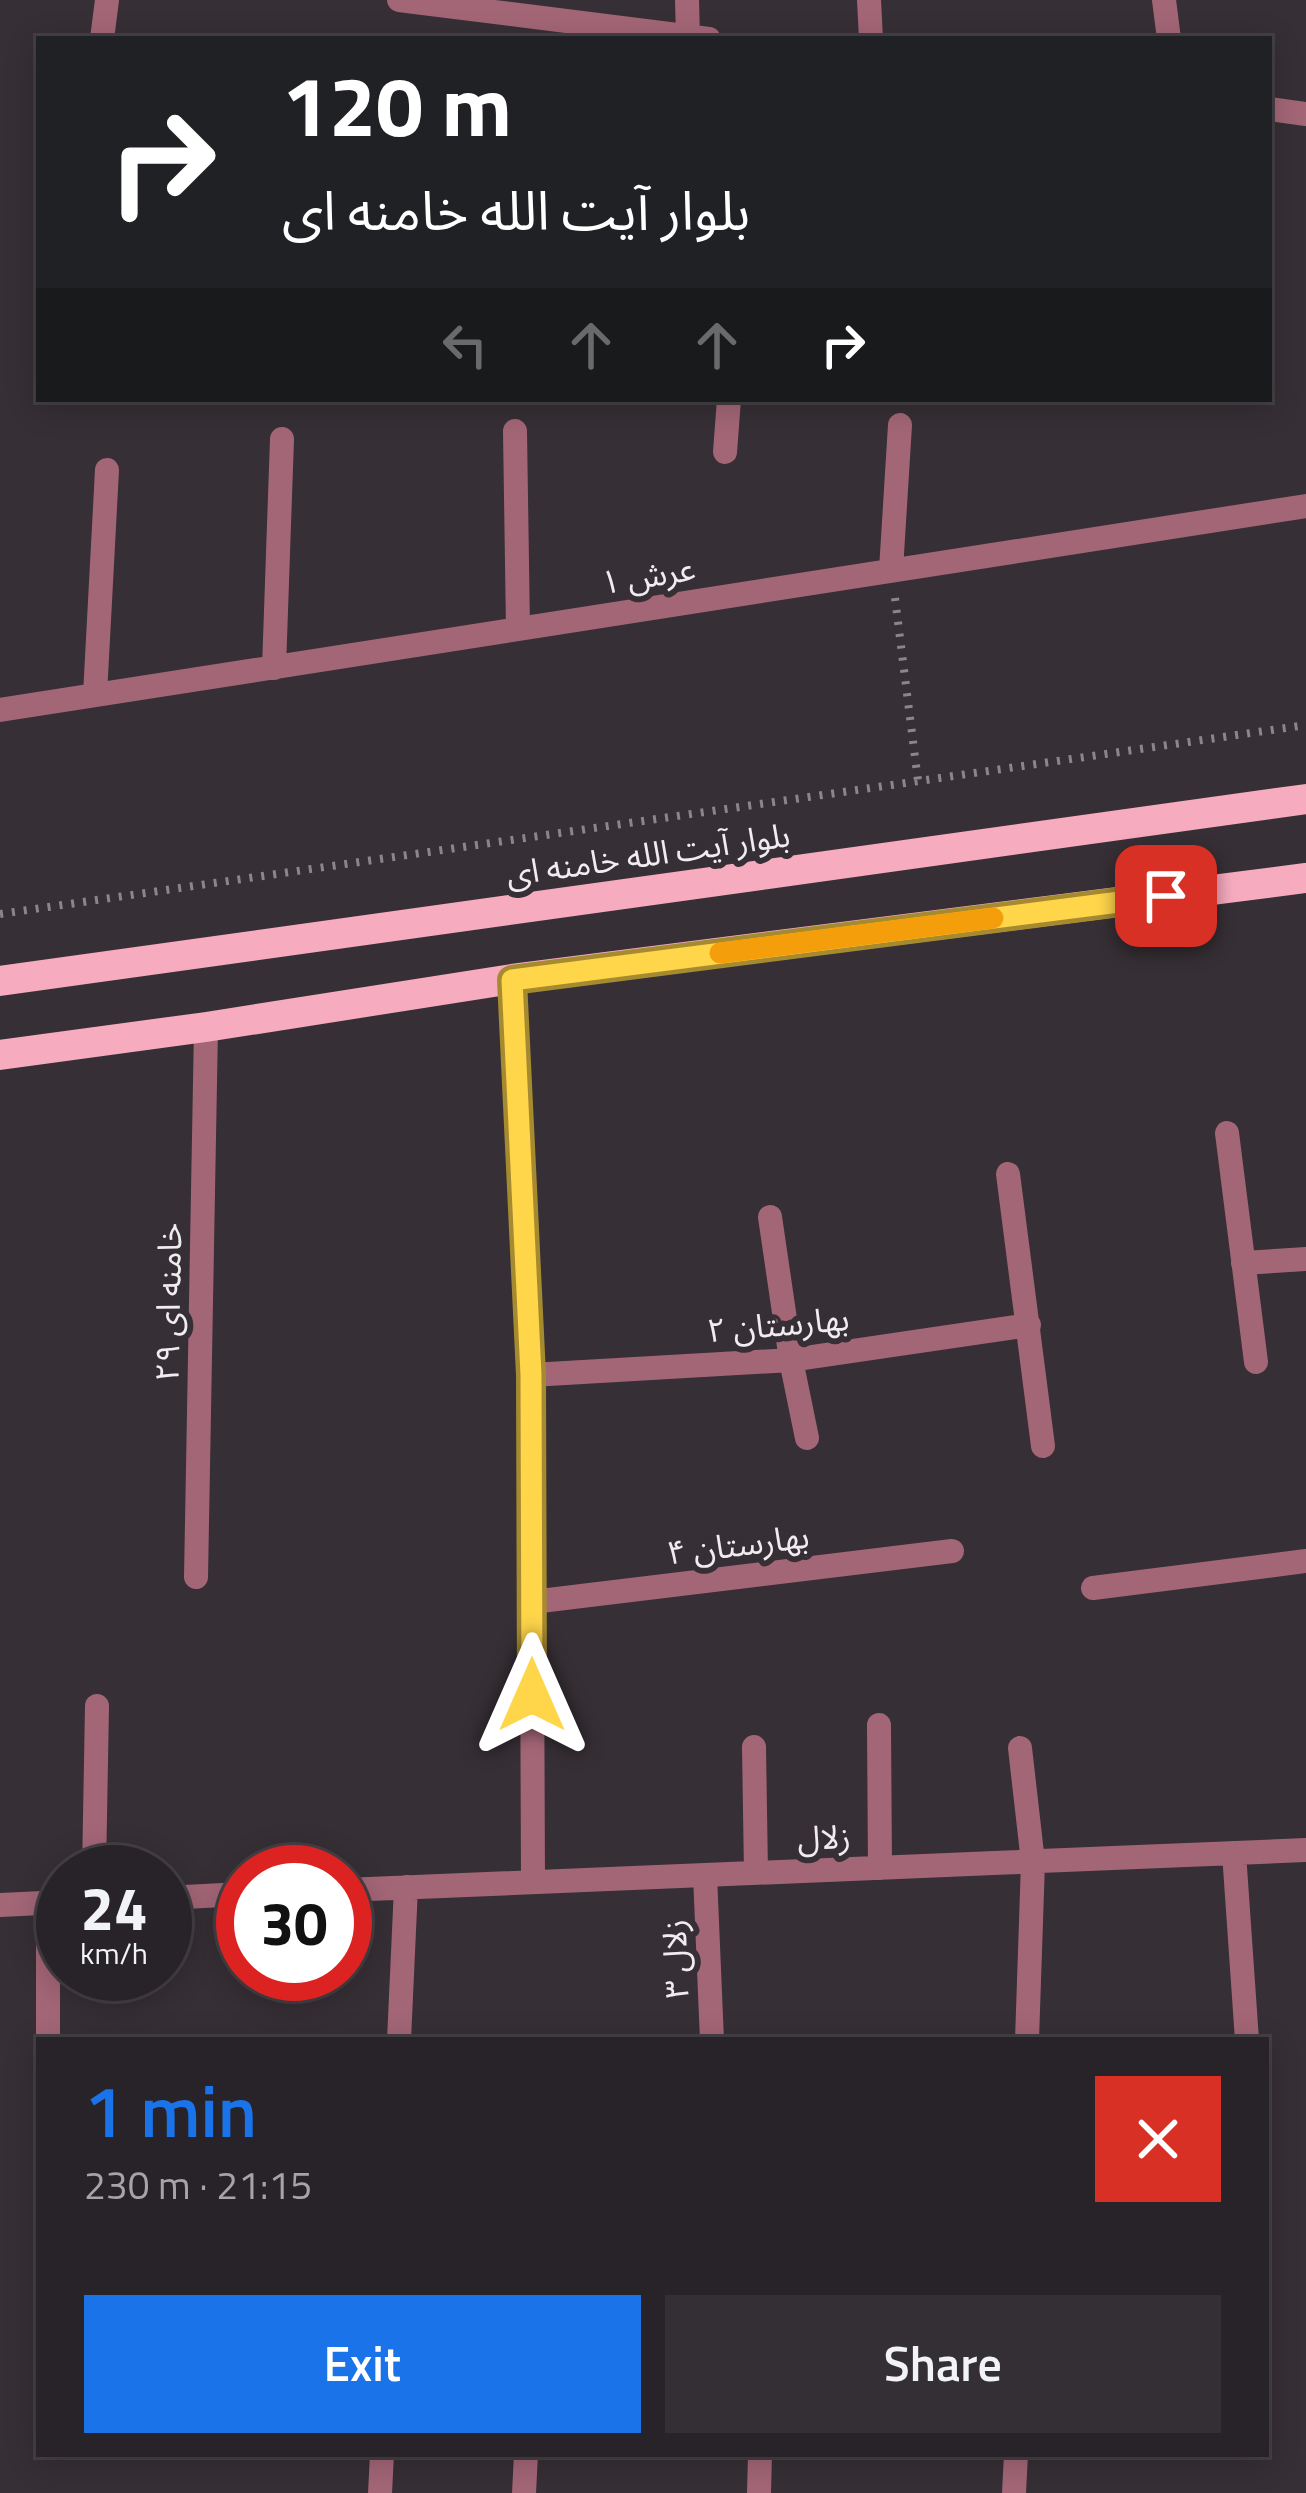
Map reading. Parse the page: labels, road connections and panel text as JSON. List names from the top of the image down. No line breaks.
{"streets":{"main road":["بلوار آیت الله خامنه ای"],"street":["عرش ۱","خامنه ای ۲۹","بهارستان ۲","بهارستان ۴","زلال","۳ زلال"]},"crossings":[["زلال","۳ زلال"]],"page":{"turn":["120 m","بلوار آیت الله خامنه ای"],"speed":"24 km/h","limit":"30","heading":["1 min","230 m · 21:15"],"buttons":["Exit","Share"]}}
